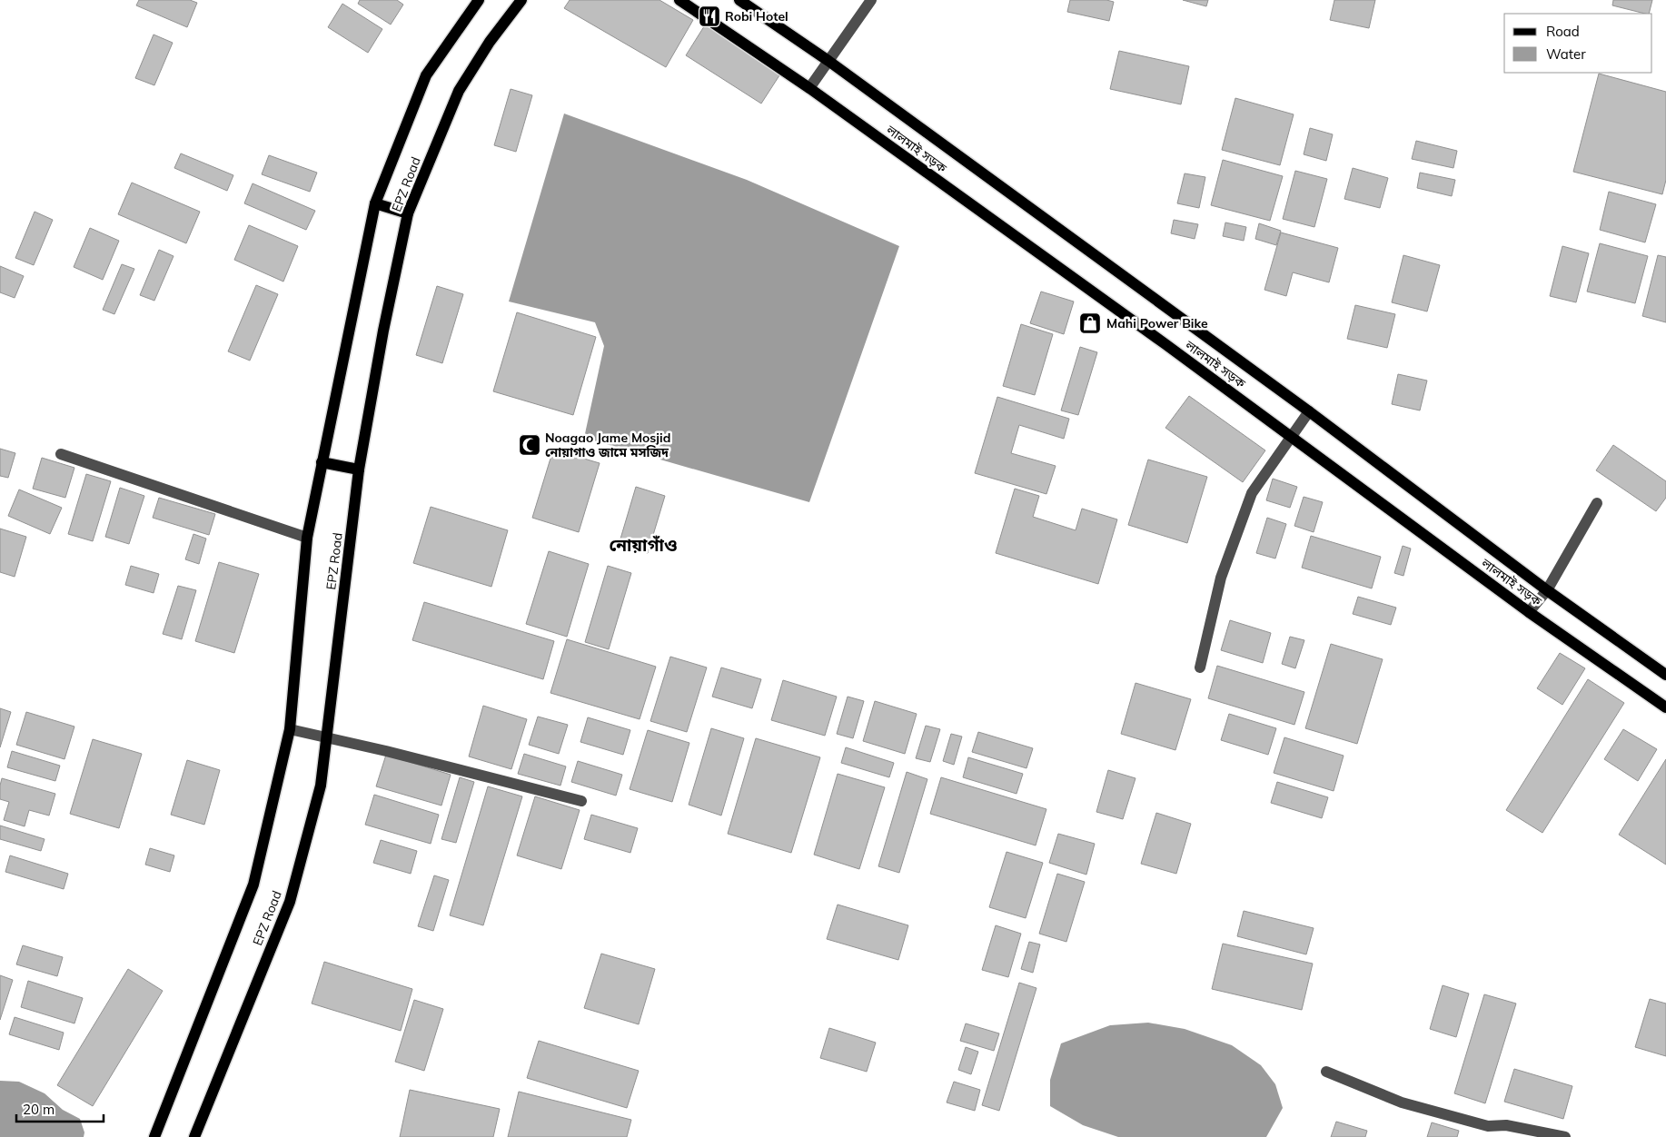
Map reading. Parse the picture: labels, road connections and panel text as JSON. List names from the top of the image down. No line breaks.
{"streets":{"main road":["লালমাই সড়ক","EPZ Road"]},"districts":["নোয়াগাঁও"],"places":{"restaurant":["Robi Hotel"],"shop":["Mahi Power Bike"],"mosque":["Noagao Jame Mosjid নোয়াগাও জামে মসজিদ"]},"legend":["Road","Water"],"scale_bar":"20 m"}
